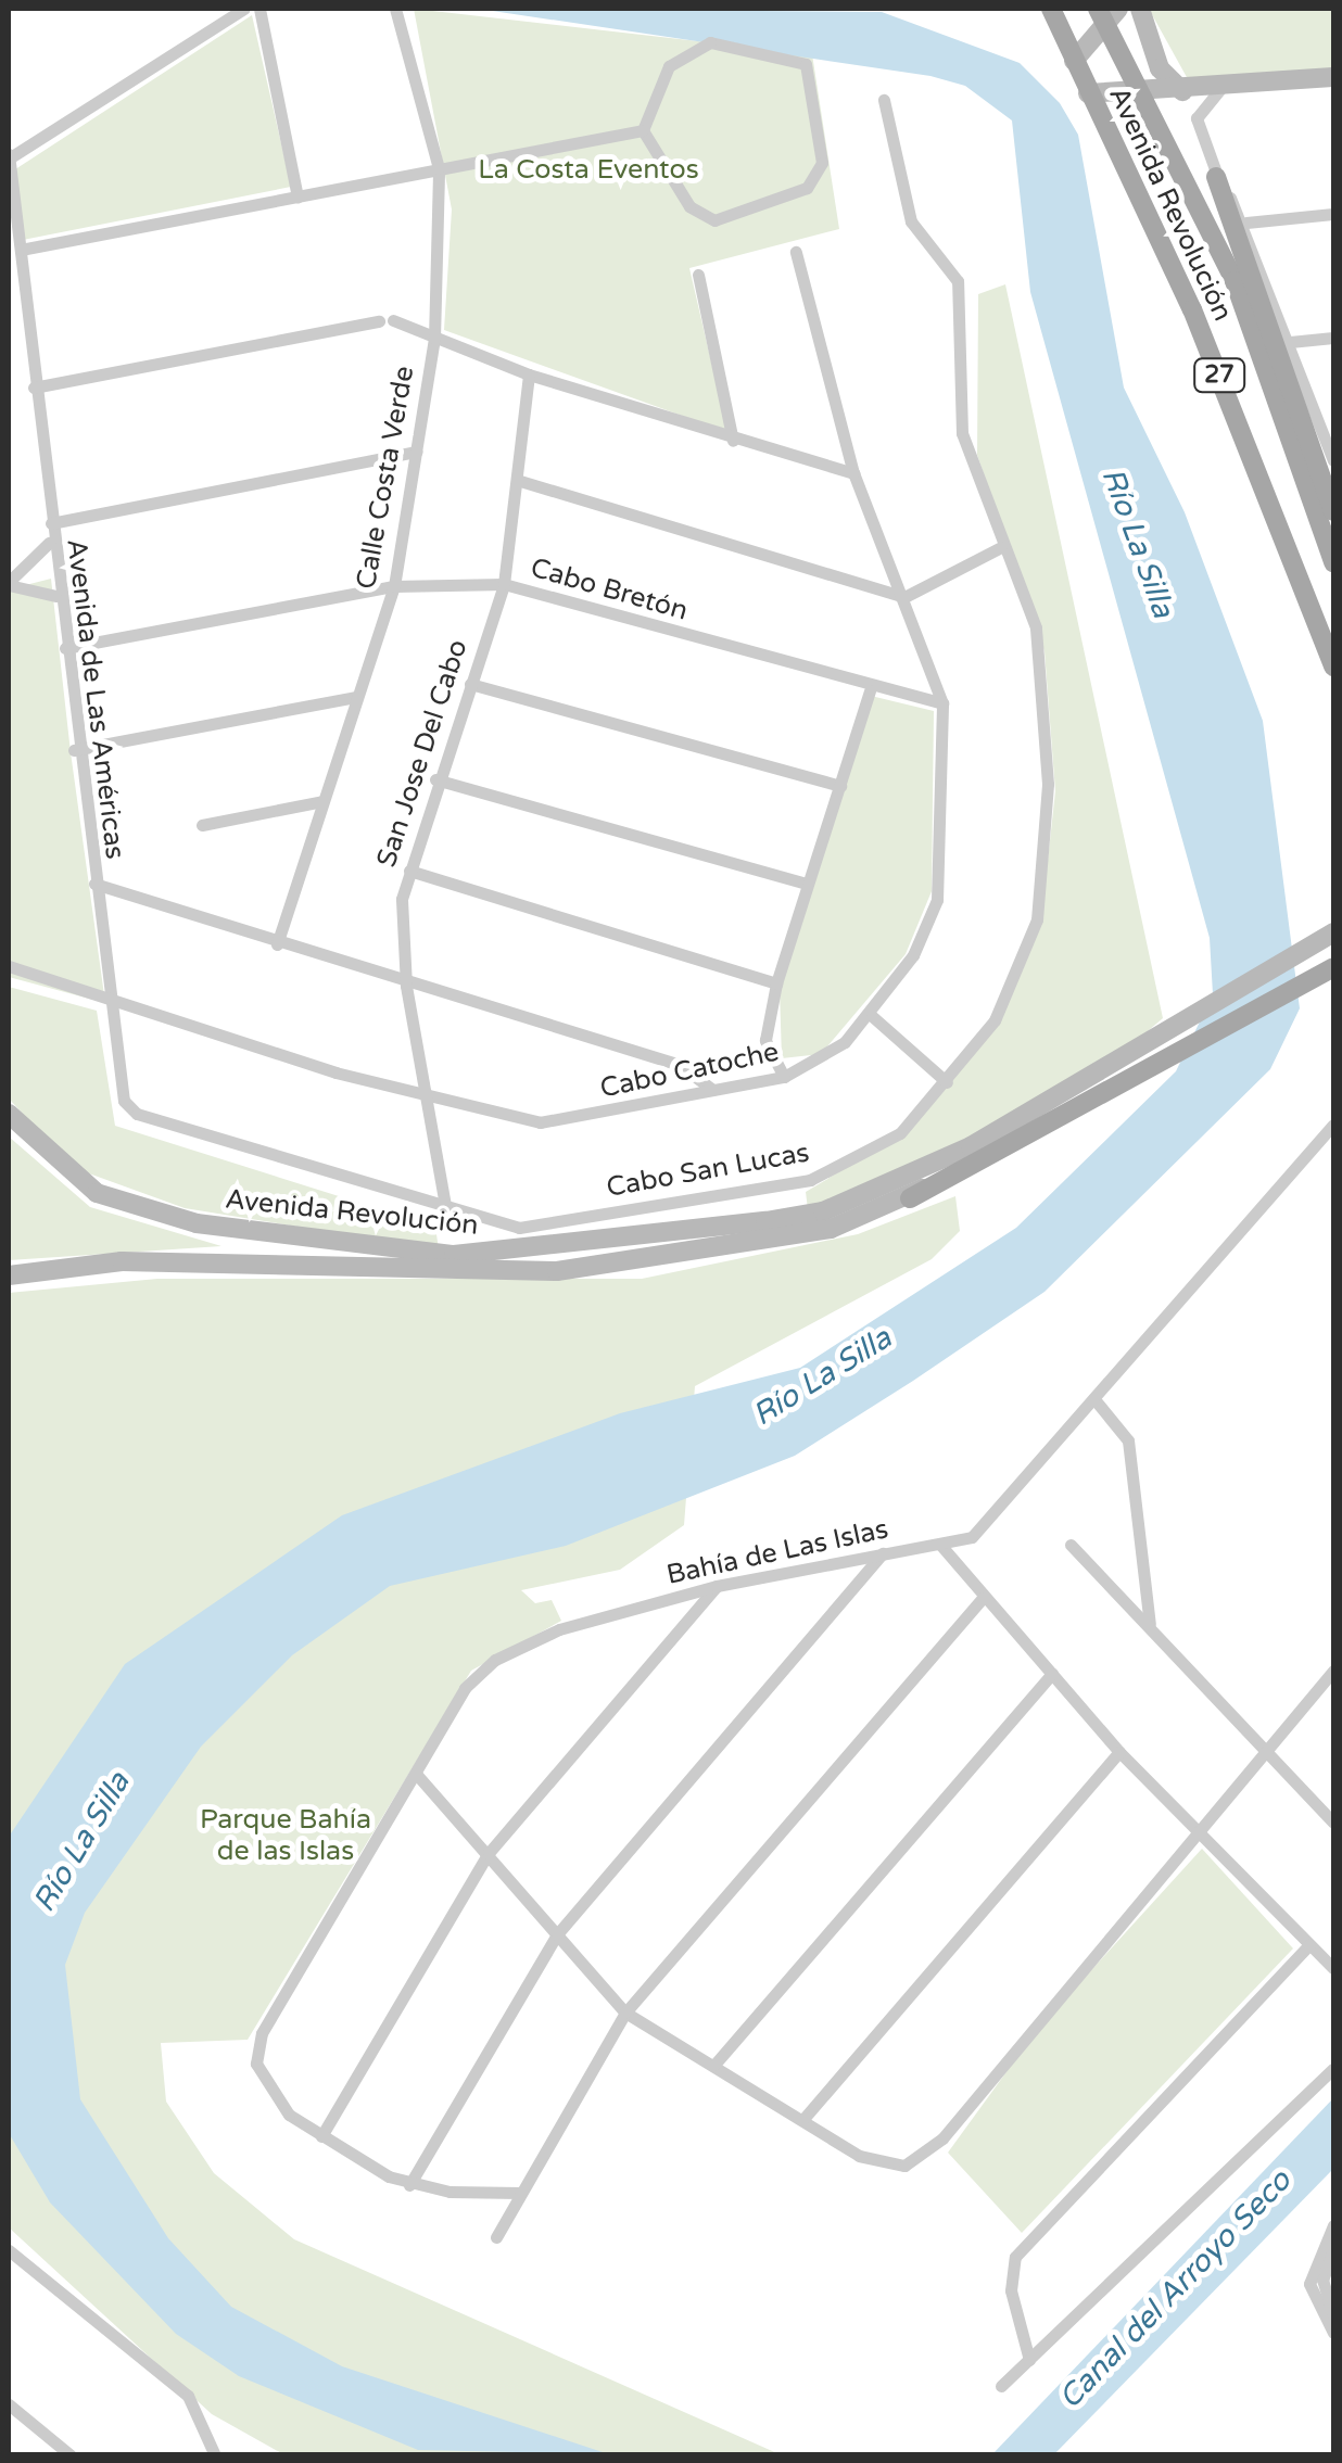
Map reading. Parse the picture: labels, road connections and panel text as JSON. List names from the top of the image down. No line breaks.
{"streets":{"main road":["Avenida Revolución","27"],"street":["Calle Costa Verde","Cabo Bretón","Avenida de Las Américas","San Jose Del Cabo","Cabo Catoche","Cabo San Lucas","Bahía de Las Islas"]},"crossings":[["Calle Costa Verde","Cabo Bretón"],["Cabo Bretón","Avenida de Las Américas"],["Cabo Bretón","San Jose Del Cabo"],["Cabo Bretón","Cabo Catoche"],["Avenida de Las Américas","Cabo Catoche"],["Avenida de Las Américas","Cabo San Lucas"],["San Jose Del Cabo","Cabo Catoche"],["San Jose Del Cabo","Cabo San Lucas"]],"water":["Río La Silla","Canal del Arroyo Seco"],"parks":["La Costa Eventos","Parque Bahía de las Islas"]}
